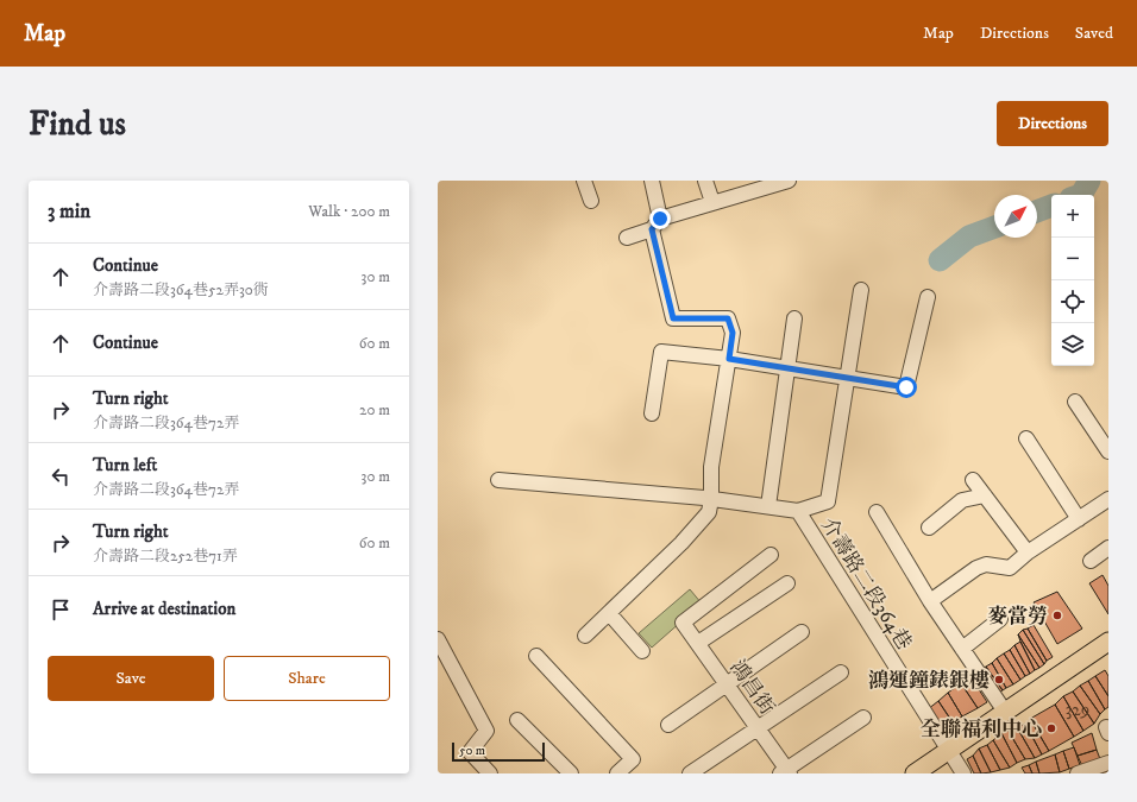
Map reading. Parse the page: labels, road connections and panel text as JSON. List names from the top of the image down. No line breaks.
{"streets":{"street":["介壽路二段364巷","鴻昌街"]},"places":["麥當勞","鴻運鐘錶銀樓","全聯福利中心"],"house_numbers":["329"],"scale_bar":"50 m","north":"top right","page":{"header":"Map","nav":["Map","Directions","Saved"],"buttons":["Directions",["Save","Share"]],"title":"Find us","heading":["3 min","Walk · 200 m"],"map_buttons":["+","−"],"list":[["Continue","介壽路二段364巷52弄30衖","30 m"],["Continue","60 m"],["Turn right","介壽路二段364巷72弄","20 m"],["Turn left","介壽路二段364巷72弄","30 m"],["Turn right","介壽路二段252巷71弄","60 m"],"Arrive at destination"],"scale":"50 m"}}
